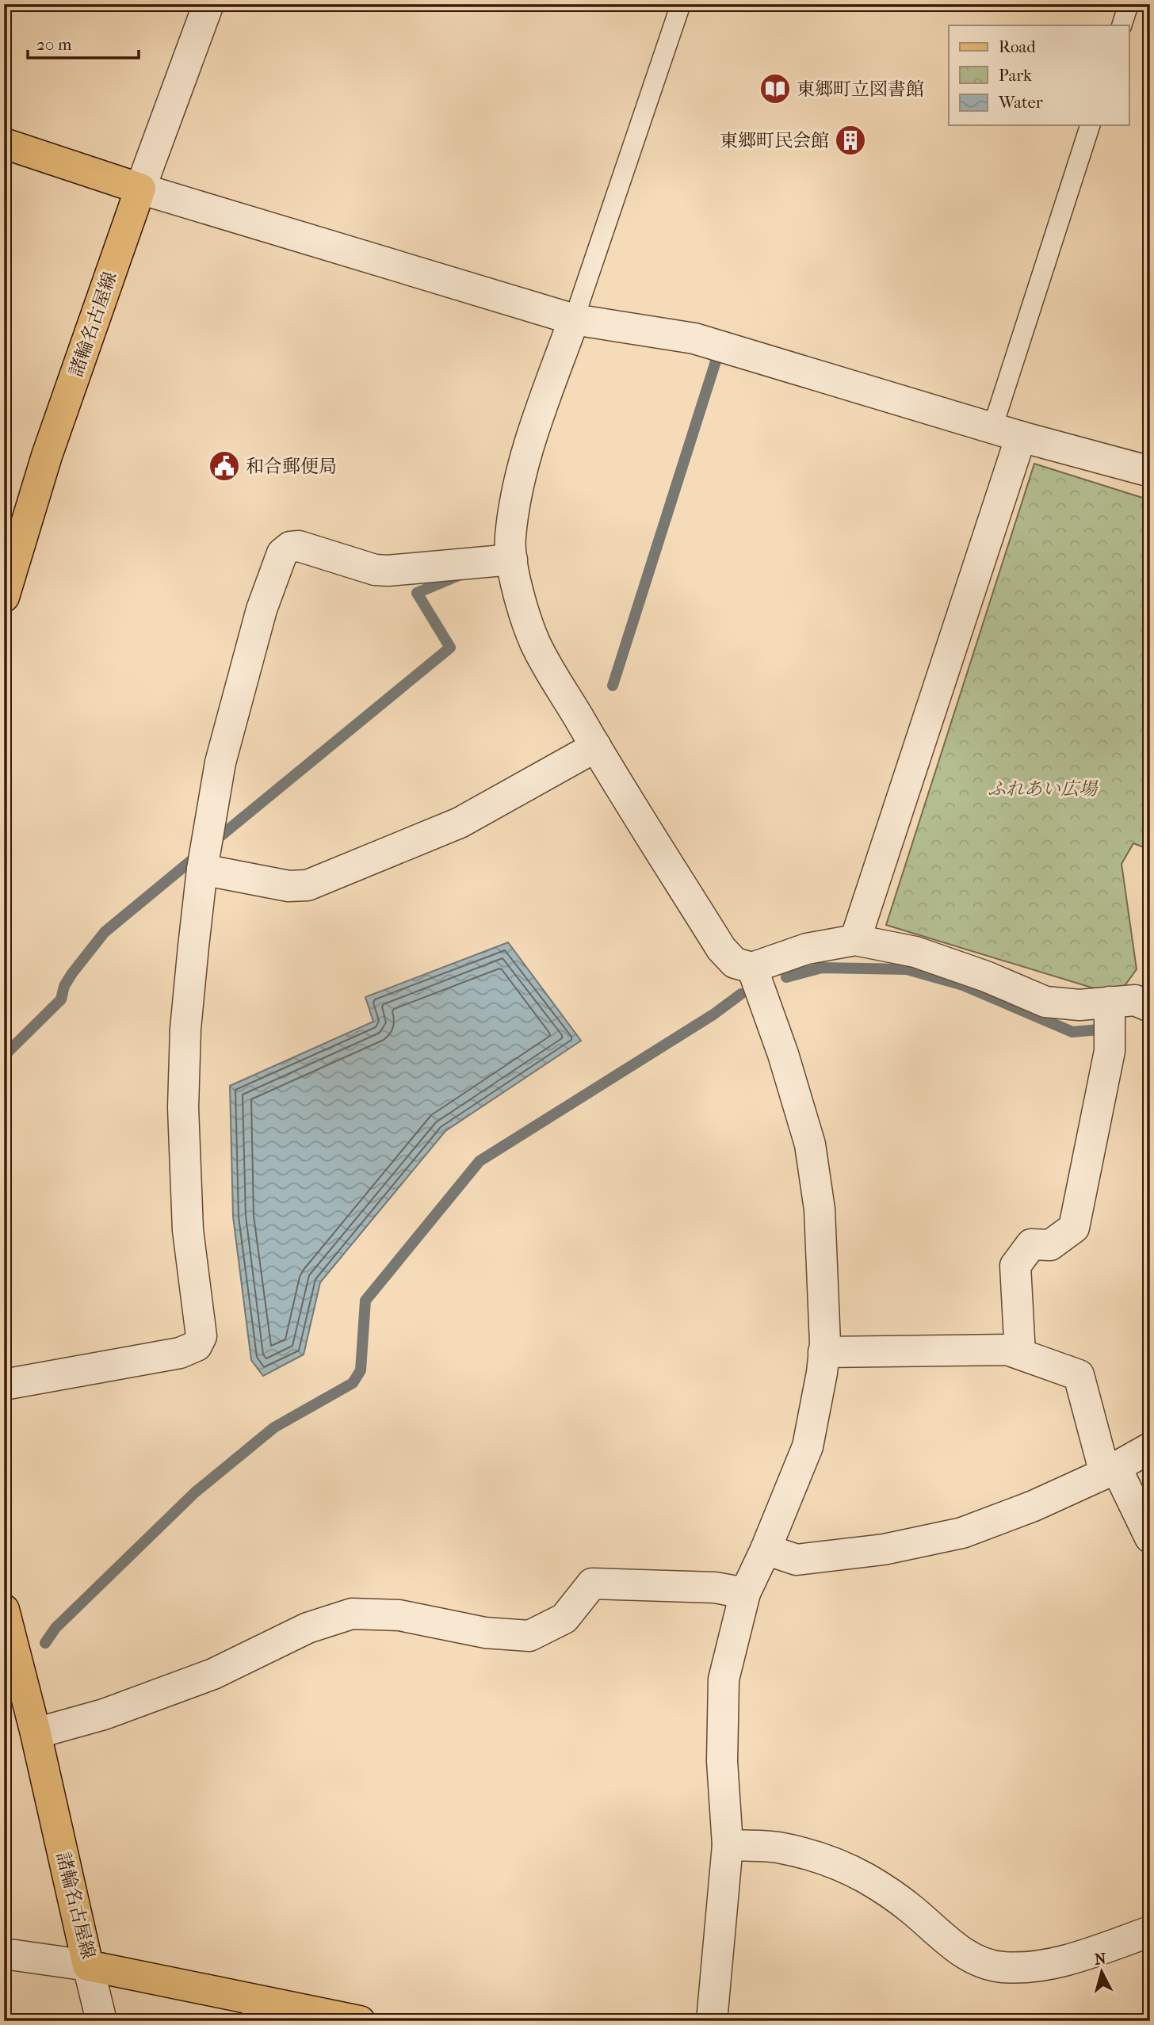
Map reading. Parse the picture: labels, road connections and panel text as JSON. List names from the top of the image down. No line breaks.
{"streets":{"main road":["諸輪名古屋線"]},"parks":["ふれあい広場"],"places":{"library":["東郷町立図書館"],"building":["東郷町民会館"],"public building":["和合郵便局"]},"legend":["Road","Park","Water"],"scale_bar":"20 m","north":"top"}
